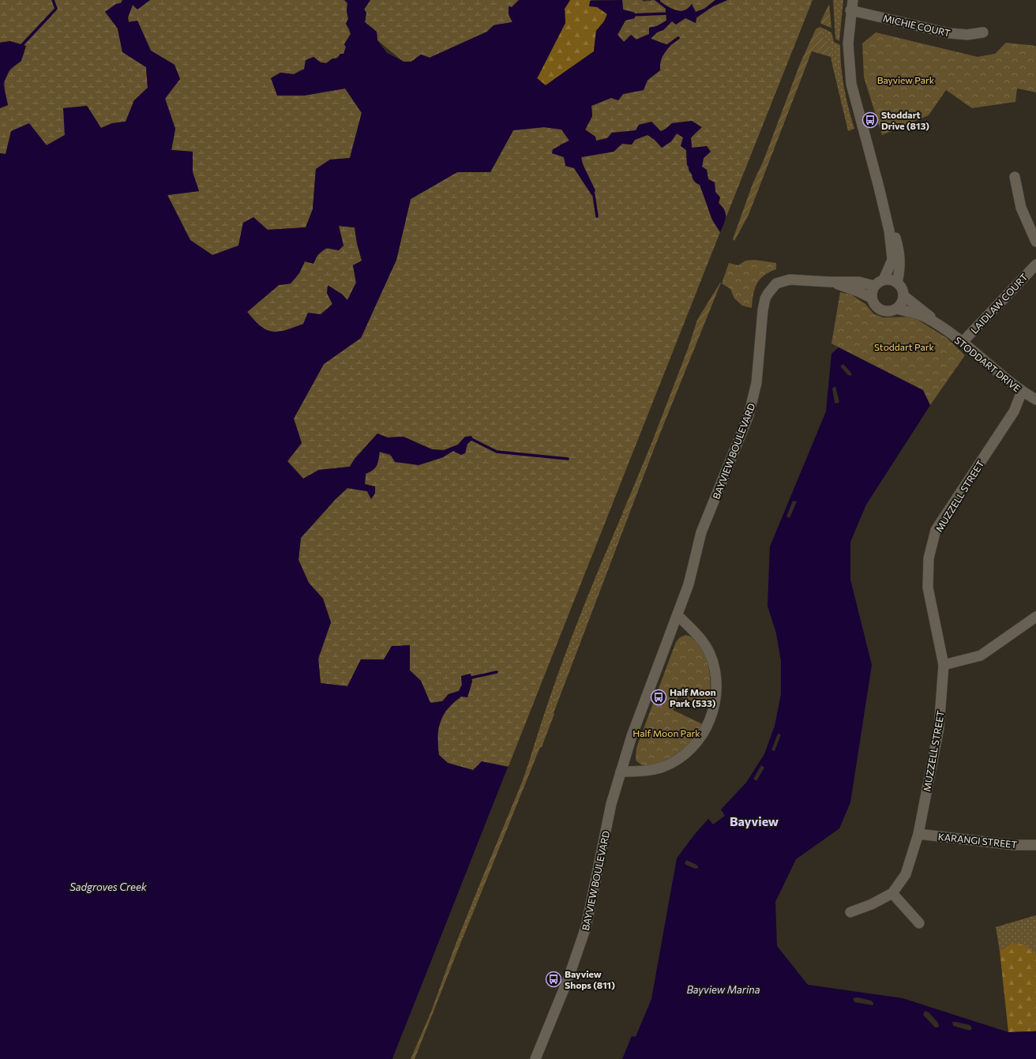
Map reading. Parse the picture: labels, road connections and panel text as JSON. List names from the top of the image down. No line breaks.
{"streets":{"street":["MICHIE COURT","LAIDLAW COURT","STODDART DRIVE","BAYVIEW BOULEVARD","MUZZELL STREET","KARANGI STREET"]},"crossings":[["LAIDLAW COURT","STODDART DRIVE"],["STODDART DRIVE","BAYVIEW BOULEVARD"],["STODDART DRIVE","MUZZELL STREET"],["MUZZELL STREET","KARANGI STREET"]],"districts":["Bayview"],"water":["Sadgroves Creek","Bayview Marina"],"parks":["Bayview Park","Stoddart Park","Half Moon Park"],"places":{"bus stop":["Stoddart Drive (813)","Half Moon Park (533)","Bayview Shops (811)"]}}
